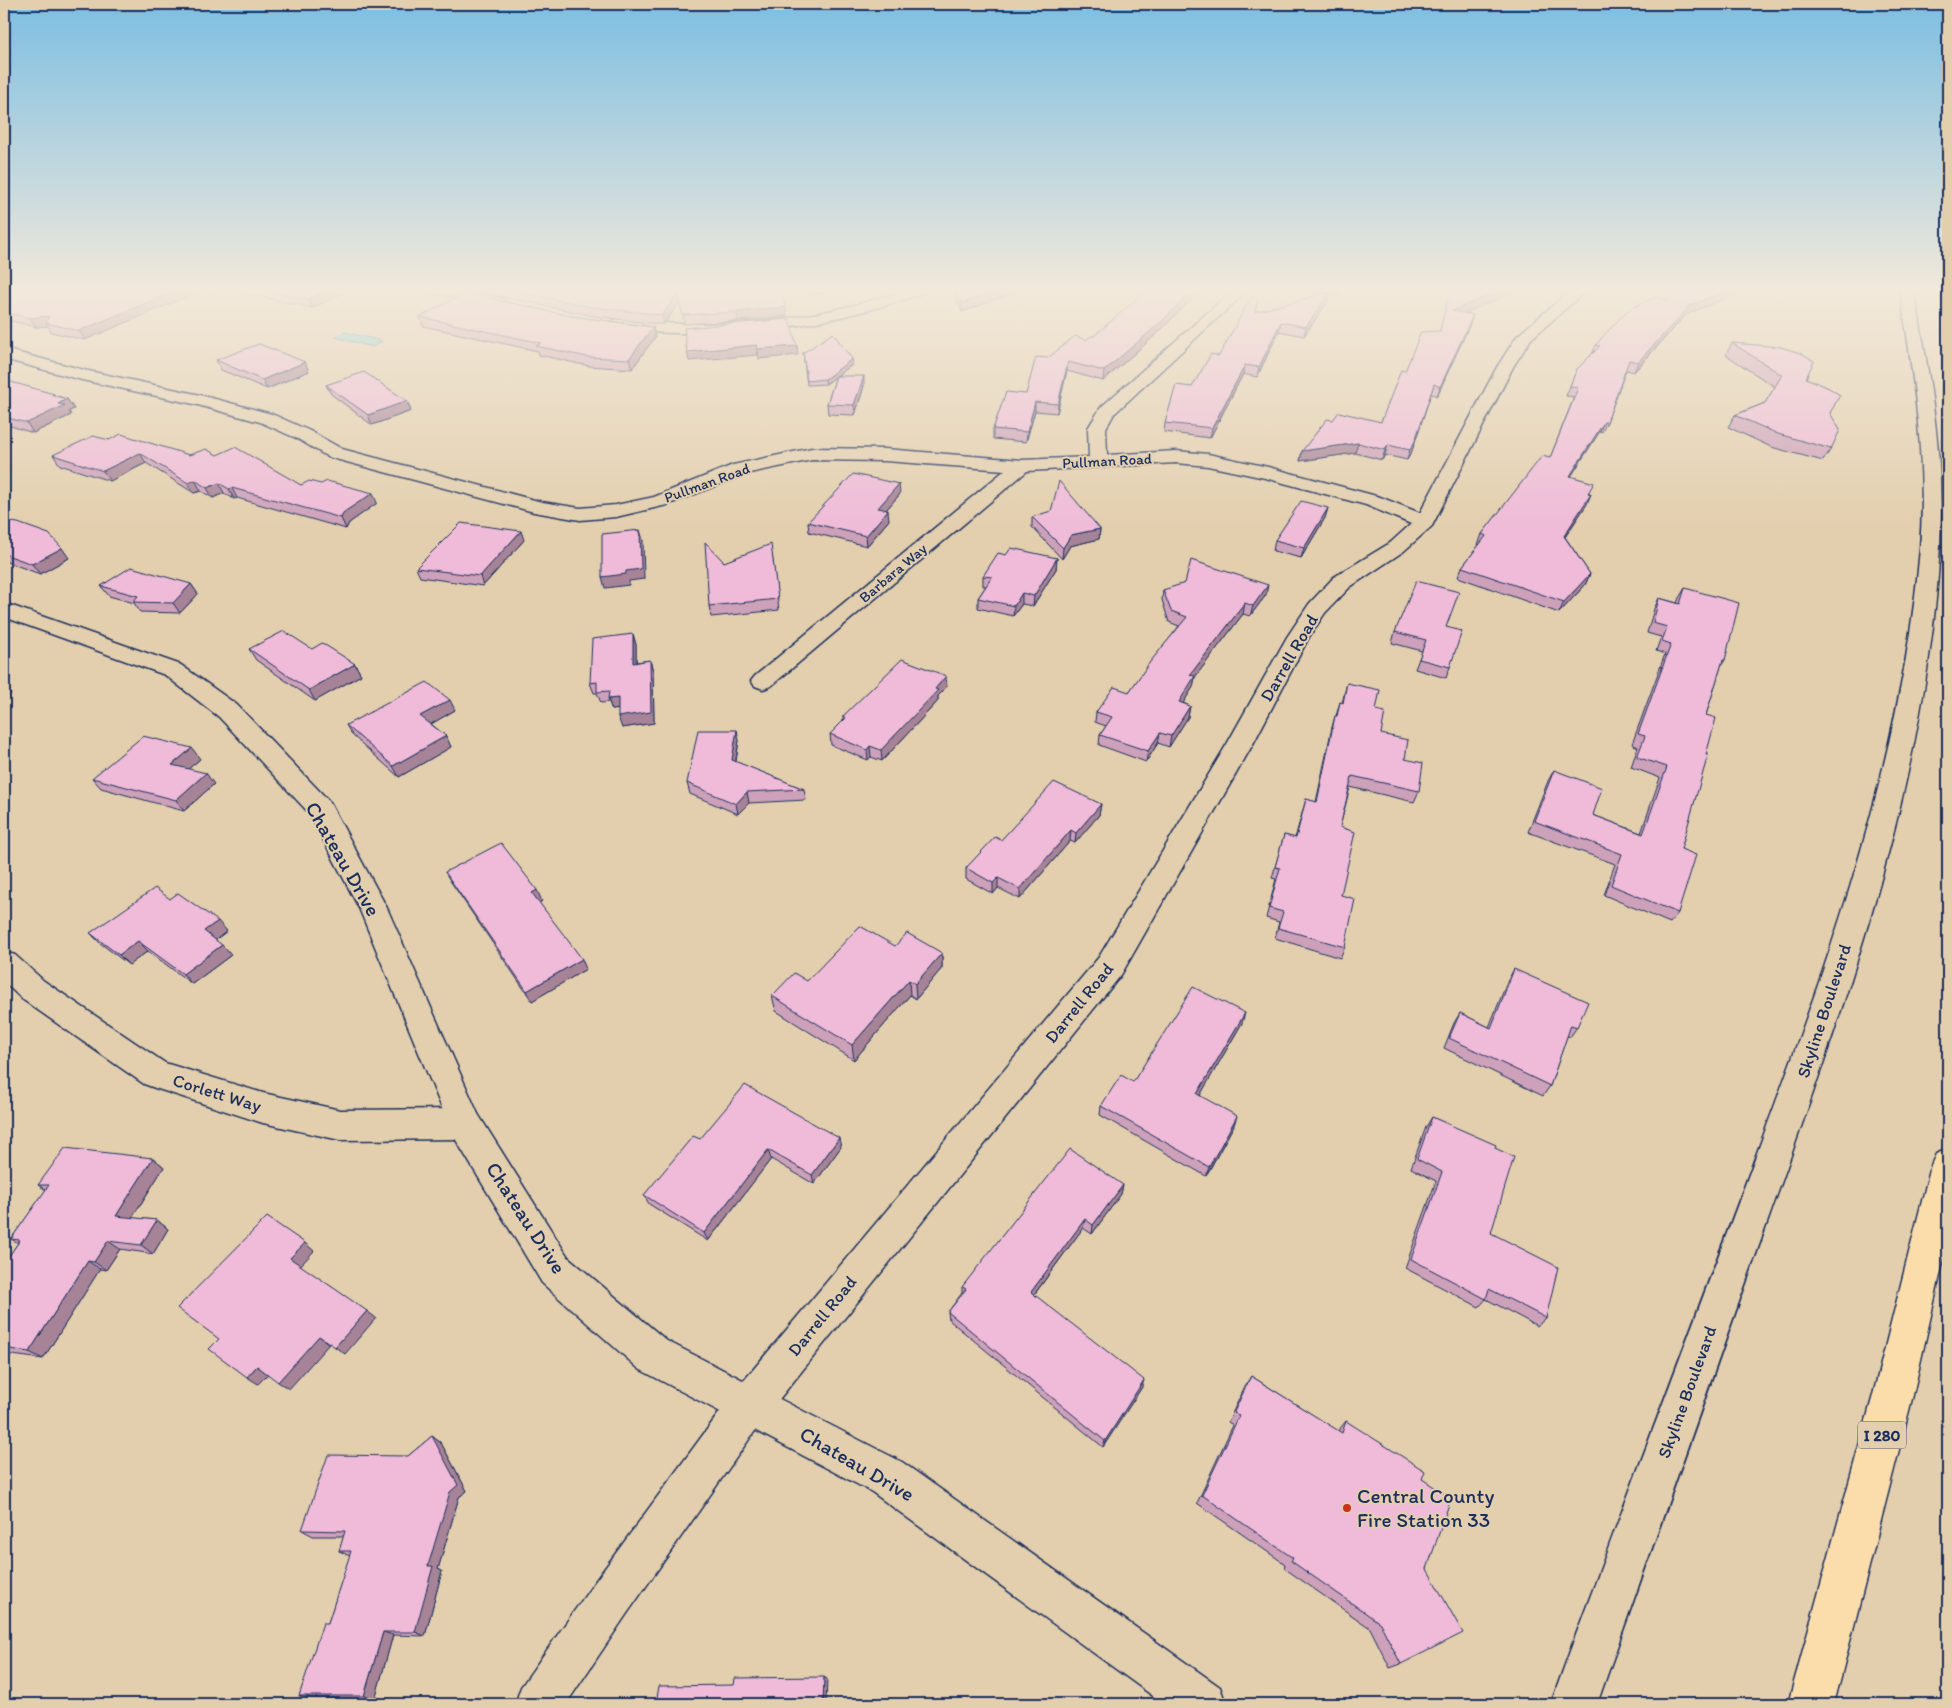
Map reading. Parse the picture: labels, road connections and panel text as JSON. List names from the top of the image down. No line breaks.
{"streets":{"highway":["I 280"],"street":["Pullman Road","Barbara Way","Darrell Road","Chateau Drive","Skyline Boulevard","Corlett Way"]},"crossings":[["Pullman Road","Barbara Way"],["Pullman Road","Darrell Road"],["Darrell Road","Chateau Drive"],["Chateau Drive","Corlett Way"]],"places":["Central County Fire Station 33"]}
